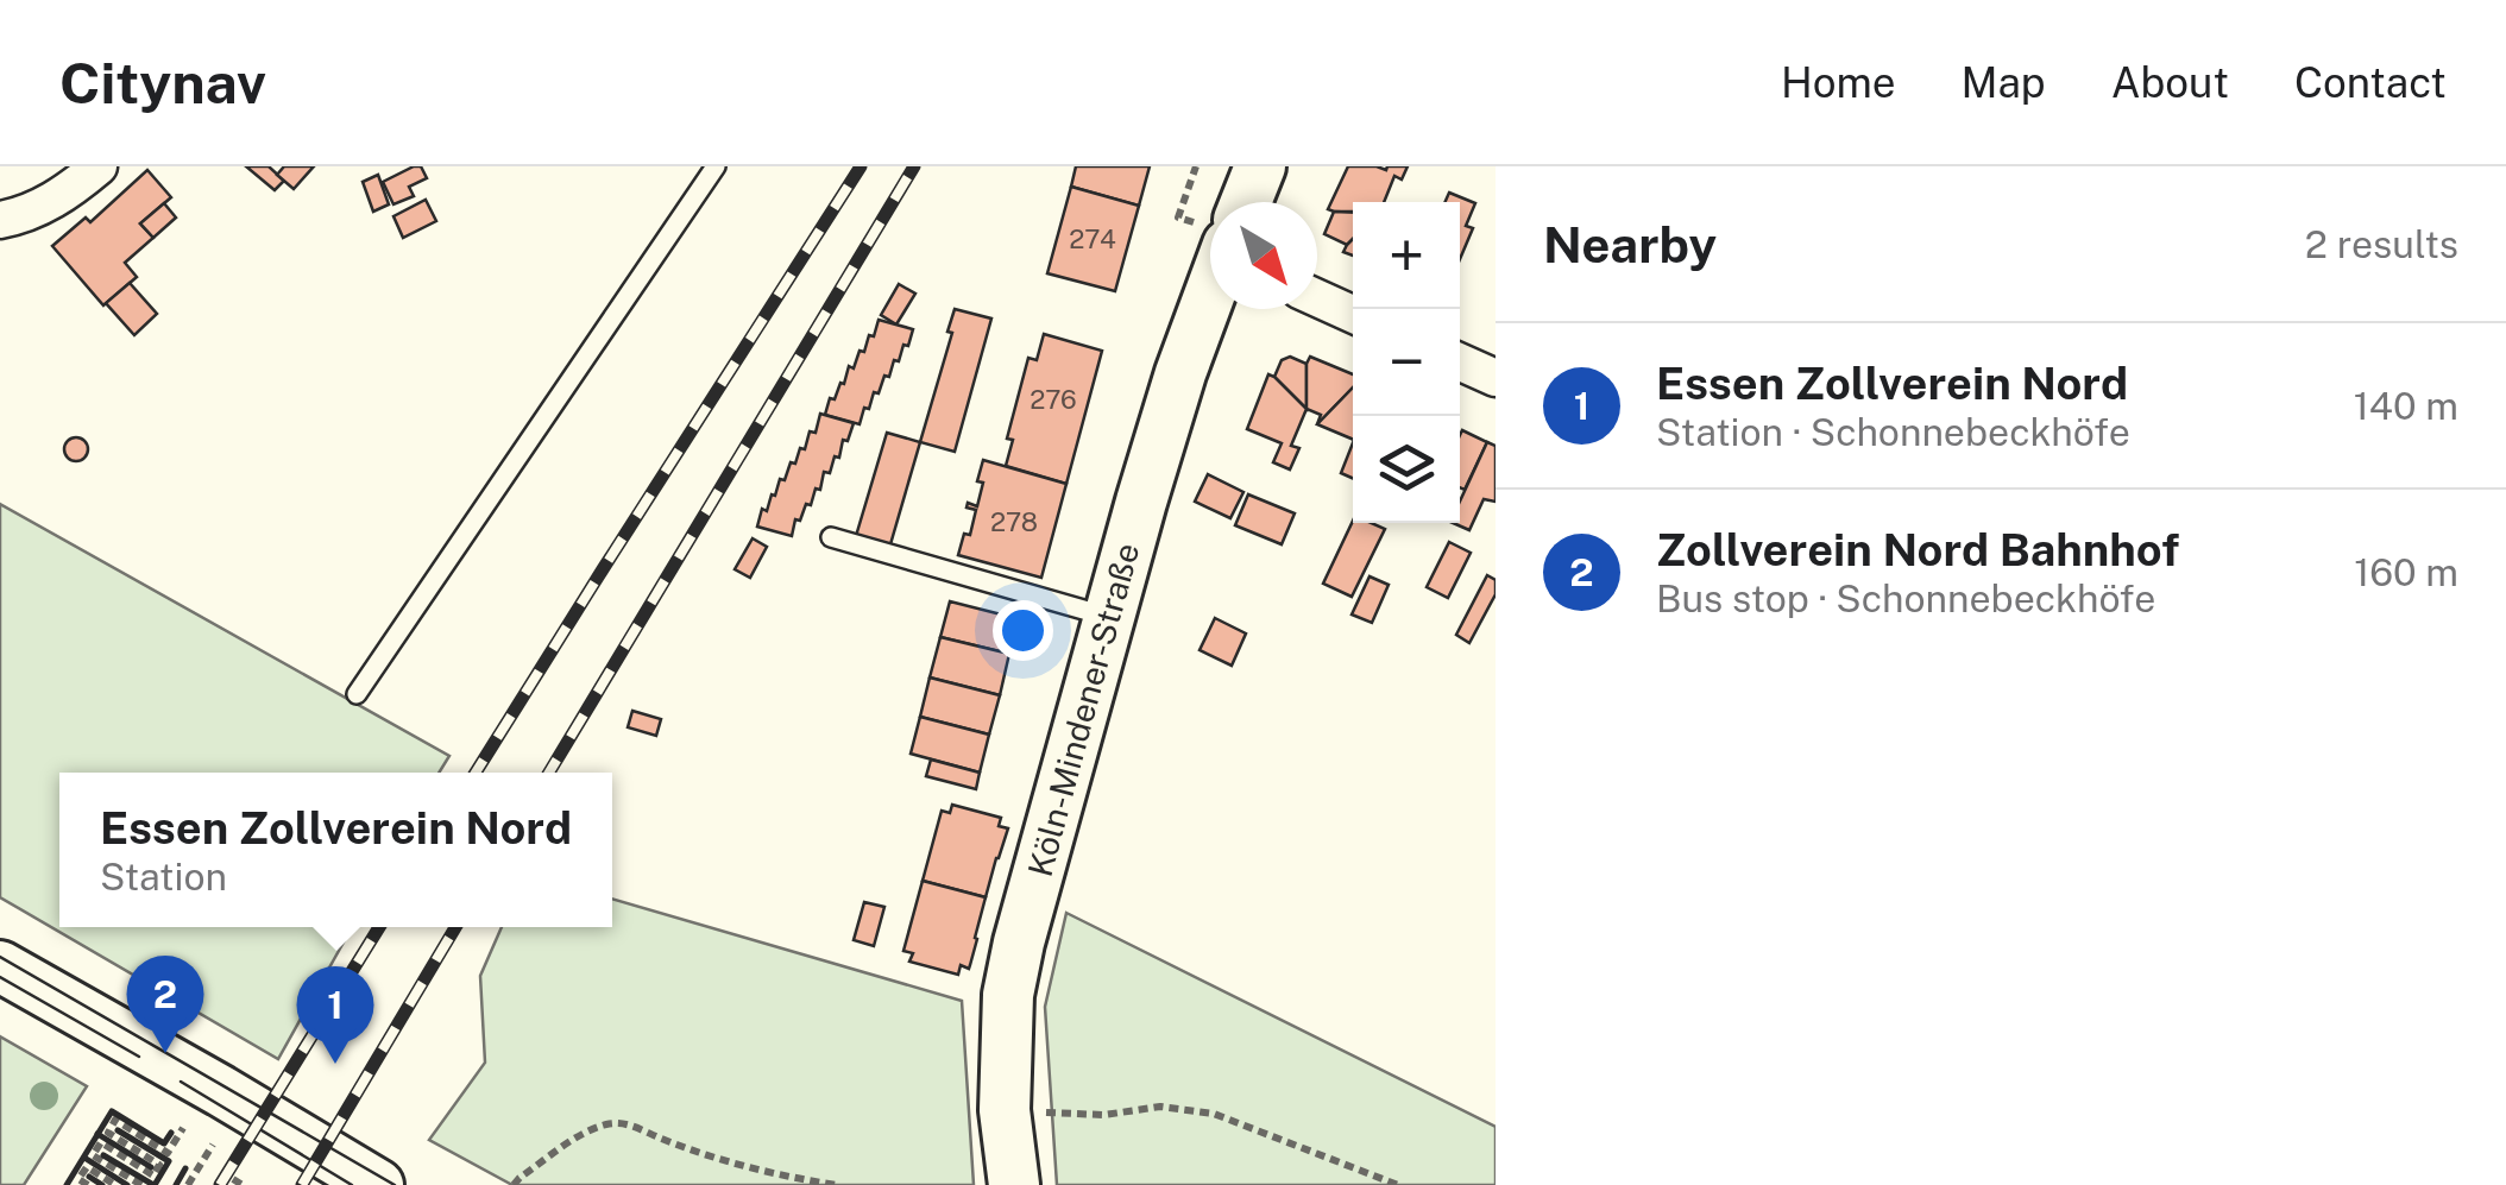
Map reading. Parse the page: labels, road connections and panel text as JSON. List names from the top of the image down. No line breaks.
{"streets":{"street":["Köln-Mindener-Straße"]},"house_numbers":["274","276","278"],"north":"bottom right","page":{"header":"Citynav","nav":["Home","Map","About","Contact"],"heading":["Nearby","2 results"],"map_buttons":["+","−"],"list":[{"mark":"1","name":"Essen Zollverein Nord","note":"Station · Schonnebeckhöfe","value":"140 m"},{"mark":"2","name":"Zollverein Nord Bahnhof","note":"Bus stop · Schonnebeckhöfe","value":"160 m"}],"popup":["Essen Zollverein Nord","Station"],"pins":["2","1"]}}
